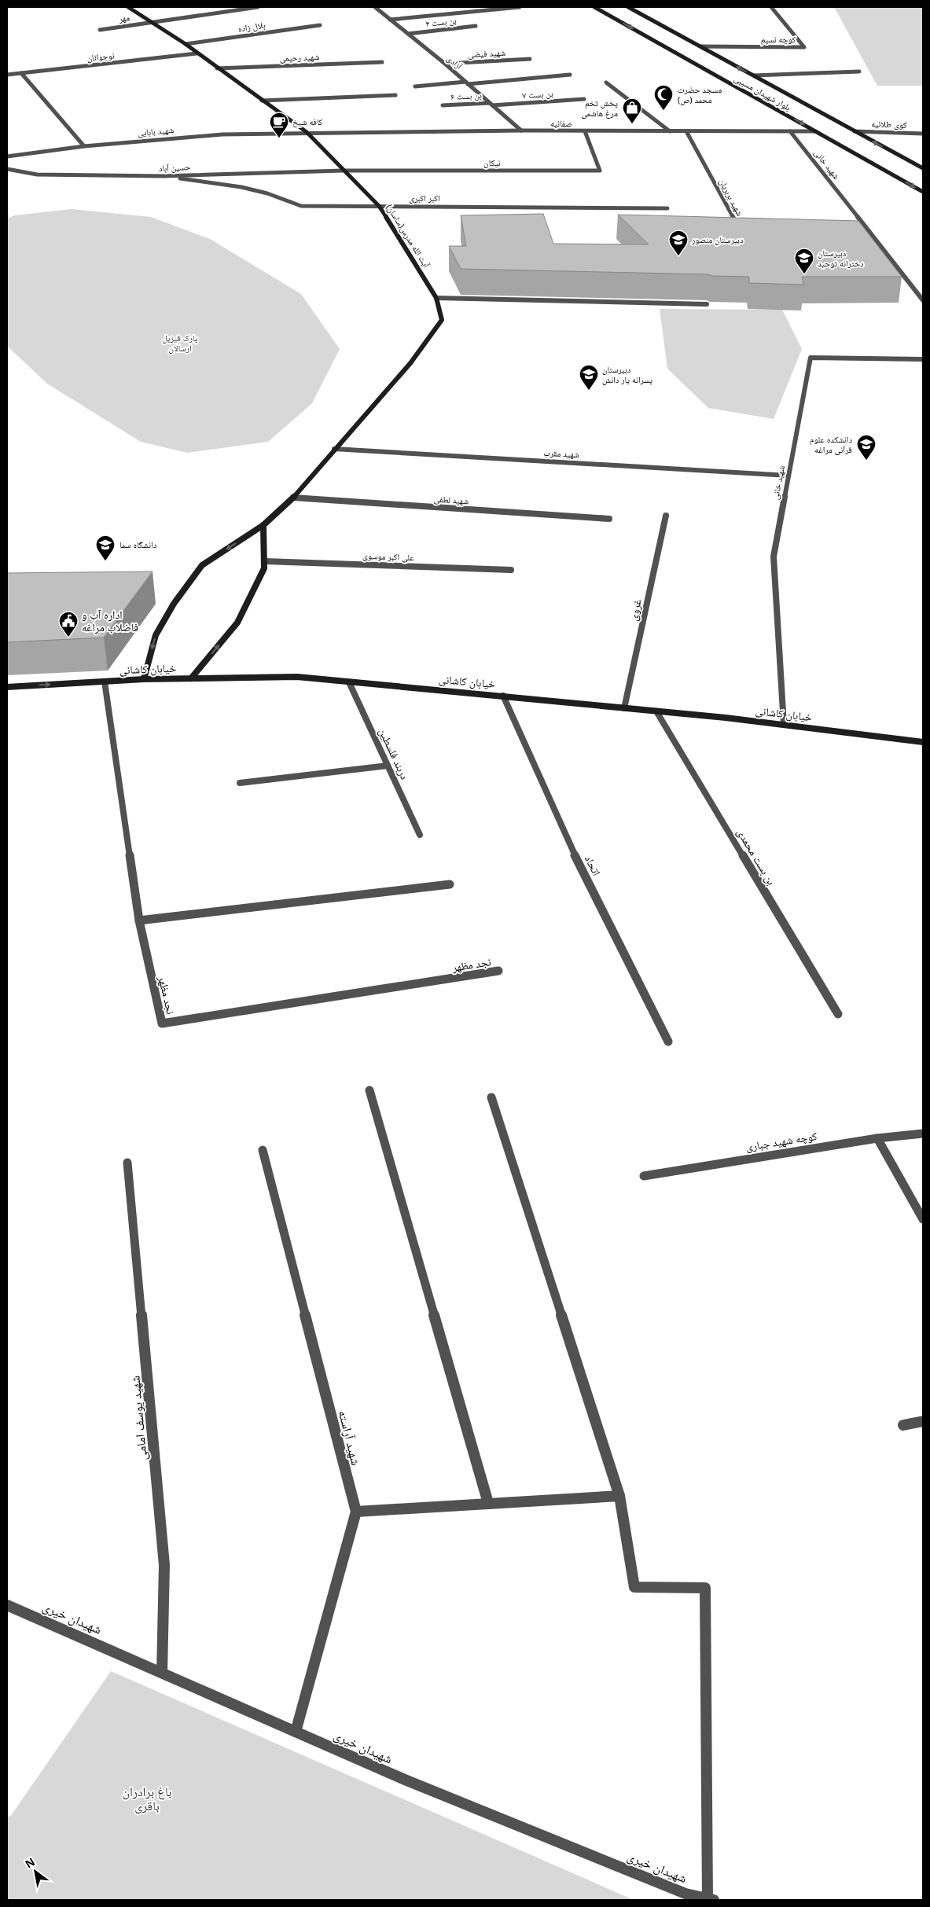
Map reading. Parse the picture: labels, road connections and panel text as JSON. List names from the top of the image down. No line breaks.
{"streets":{"street":["مهر","بن بست ۴","بلال زاده","کوچه نسیم","شهید فیضی","نوجوانان","شهید رحیمی","آزادی","بلوار شهیدان مسیبی","بن بست ۷","بن بست ۶","صفائیه","کوی طلائیه","شهید بابایی","نیکان","شهید خانی","حسین آباد","شهید بربریان","اکبر اکبری","آیت الله مدرس(ساسان)","شهید مقرب","شهید لطفی","علی اکبر موسوی","غروی","خیابان کاشانی","دربند فلسطین","بن بست محمدی","اتحاد","نجد مظهر","کوچه شهید جباری","شهید یوسف امامی","شهید آراسته","شهیدان خیری"]},"crossings":[["مهر","آیت الله مدرس(ساسان)"],["بن بست ۴","آزادی"],["بلال زاده","آیت الله مدرس(ساسان)"],["کوچه نسیم","بلوار شهیدان مسیبی"],["شهید فیضی","آزادی"],["نوجوانان","آیت الله مدرس(ساسان)"],["شهید رحیمی","آیت الله مدرس(ساسان)"],["آزادی","بن بست ۷"],["آزادی","بن بست ۶"],["آزادی","صفائیه"],["بلوار شهیدان مسیبی","صفائیه"],["بلوار شهیدان مسیبی","کوی طلائیه"],["بن بست ۷","بن بست ۶"],["صفائیه","شهید بابایی"],["صفائیه","نیکان"],["صفائیه","شهید خانی"],["صفائیه","شهید بربریان"],["صفائیه","آیت الله مدرس(ساسان)"],["شهید بابایی","آیت الله مدرس(ساسان)"],["نیکان","حسین آباد"],["نیکان","آیت الله مدرس(ساسان)"],["شهید خانی","شهید مقرب"],["شهید خانی","خیابان کاشانی"],["حسین آباد","اکبر اکبری"],["حسین آباد","آیت الله مدرس(ساسان)"],["اکبر اکبری","آیت الله مدرس(ساسان)"],["آیت الله مدرس(ساسان)","شهید مقرب"],["آیت الله مدرس(ساسان)","شهید لطفی"],["آیت الله مدرس(ساسان)","خیابان کاشانی"],["غروی","خیابان کاشانی"],["خیابان کاشانی","دربند فلسطین"],["خیابان کاشانی","بن بست محمدی"],["خیابان کاشانی","اتحاد"],["خیابان کاشانی","نجد مظهر"],["شهید یوسف امامی","شهیدان خیری"],["شهید آراسته","شهیدان خیری"]],"parks":["پارک قیزیل ارسالان","باغ برادران باقری"],"places":{"mosque":["مسجد حضرت محمد (ص)"],"shop":["پخش تخم مرغ هاشمی"],"cafe":["کافه شیخ"],"school or university":["دبیرستان منصور","دبیرستان دخترانه توحید","دبیرستان پسرانه یار دانش","دانشکده علوم قرآنی مراغه","دانشگاه سما"],"public building":["اداره آب و فاضلاب مراغه"]},"north":"top left"}
